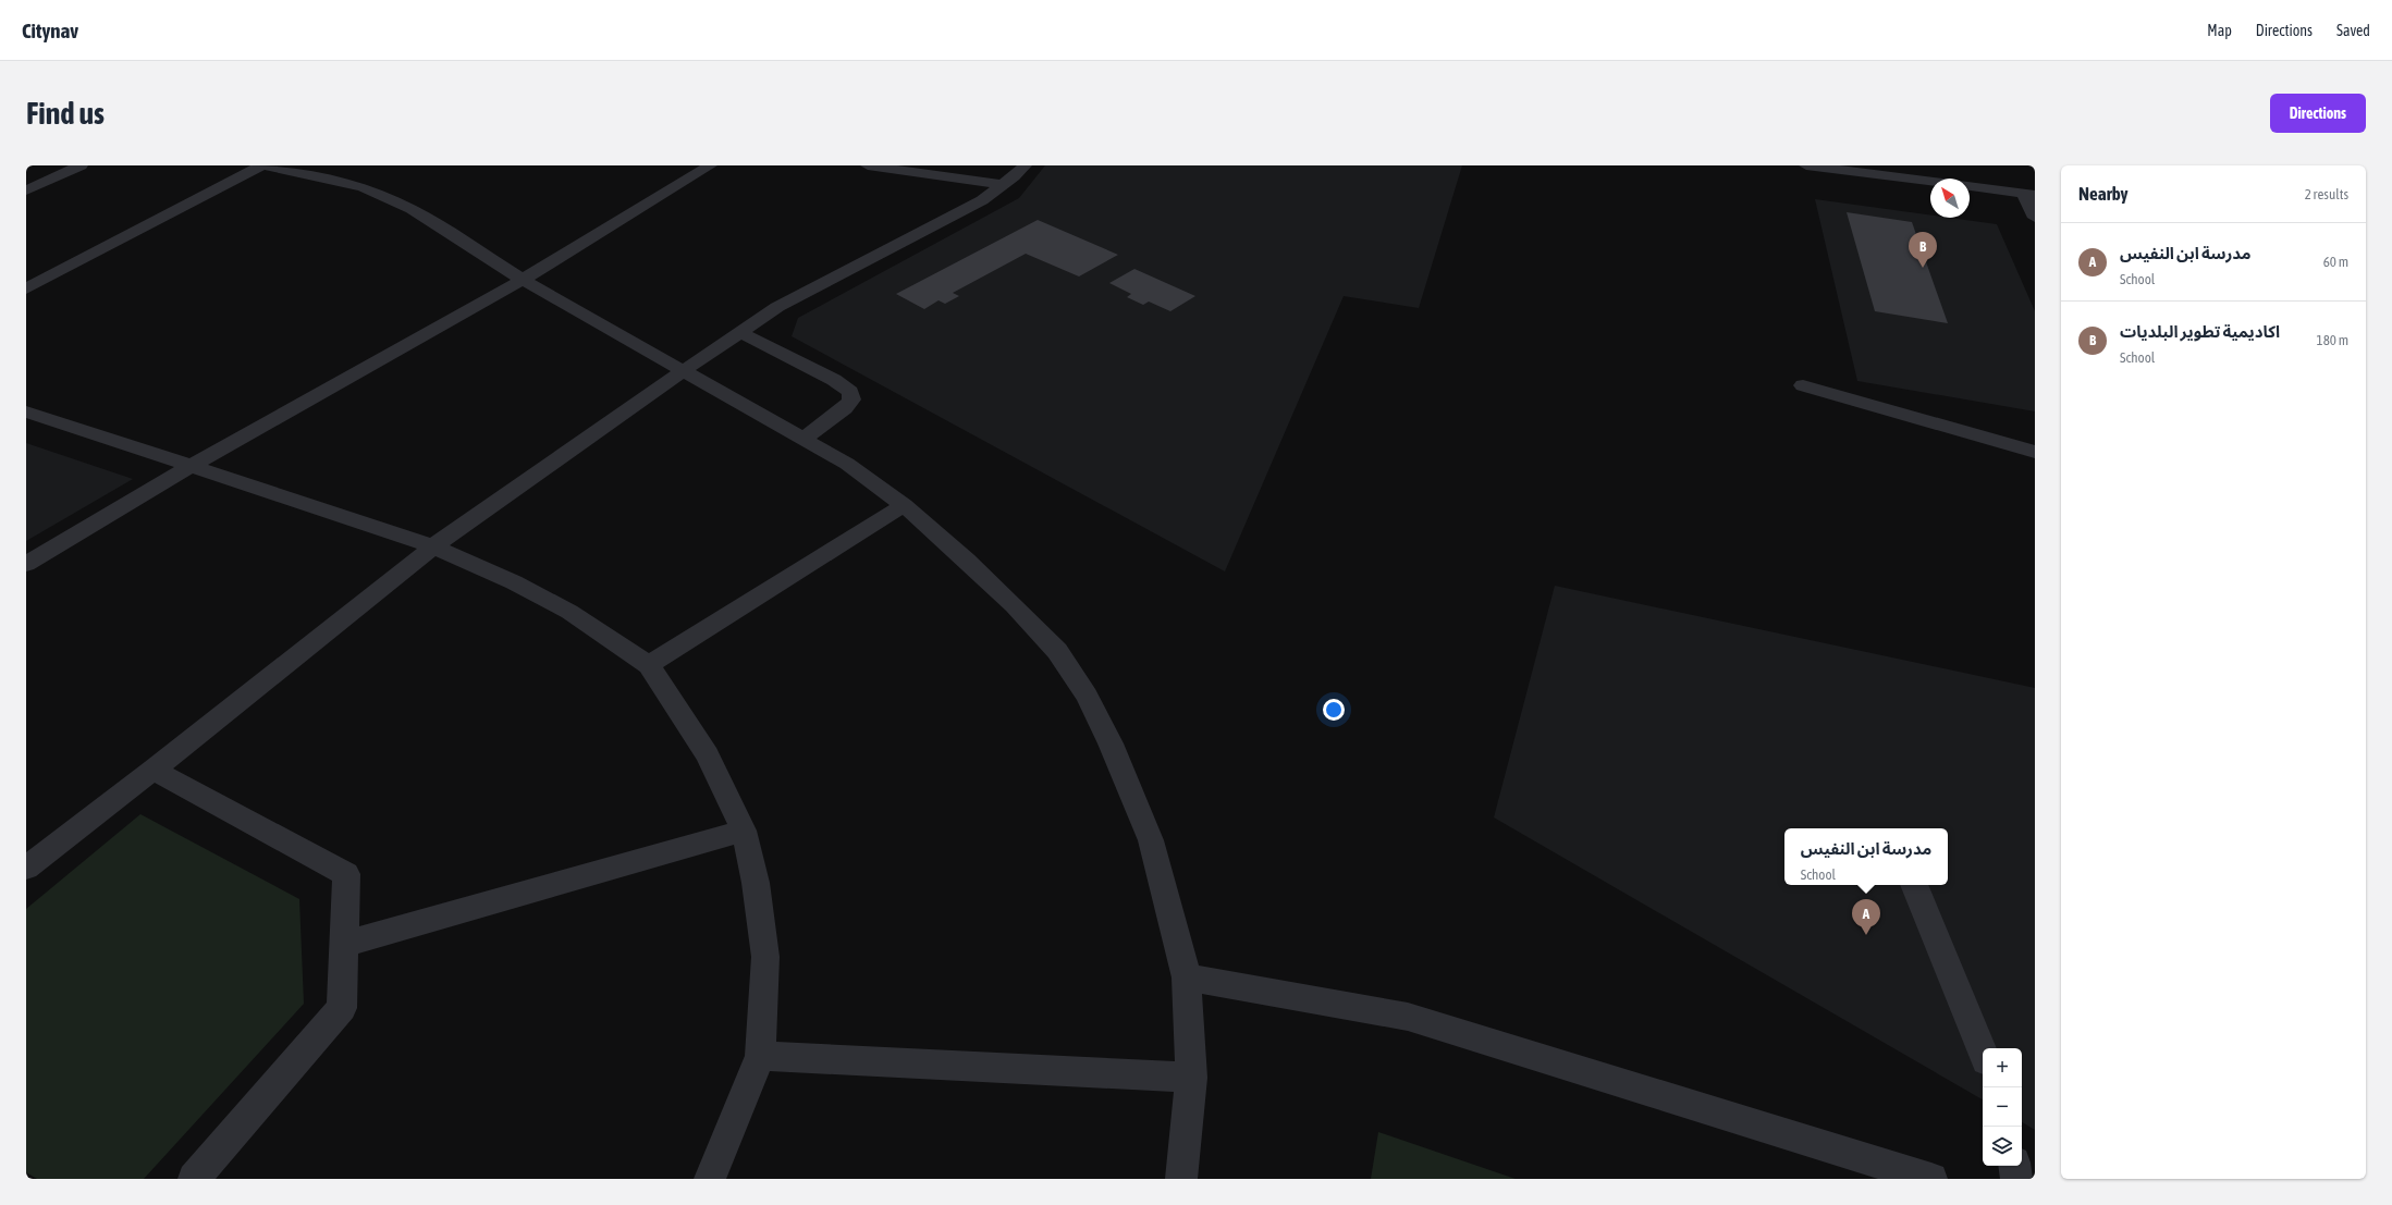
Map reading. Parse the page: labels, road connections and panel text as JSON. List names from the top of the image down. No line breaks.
{"north":"top left","page":{"header":"Citynav","nav":["Map","Directions","Saved"],"buttons":"Directions","title":"Find us","heading":["Nearby","2 results"],"list":[{"mark":"A","name":"مدرسة ابن النفيس","note":"School","value":"60 m"},{"mark":"B","name":"اكاديمية تطوير البلديات","note":"School","value":"180 m"}],"pins":["B","A"],"popup":["مدرسة ابن النفيس","School"],"map_buttons":["+","−"]}}
